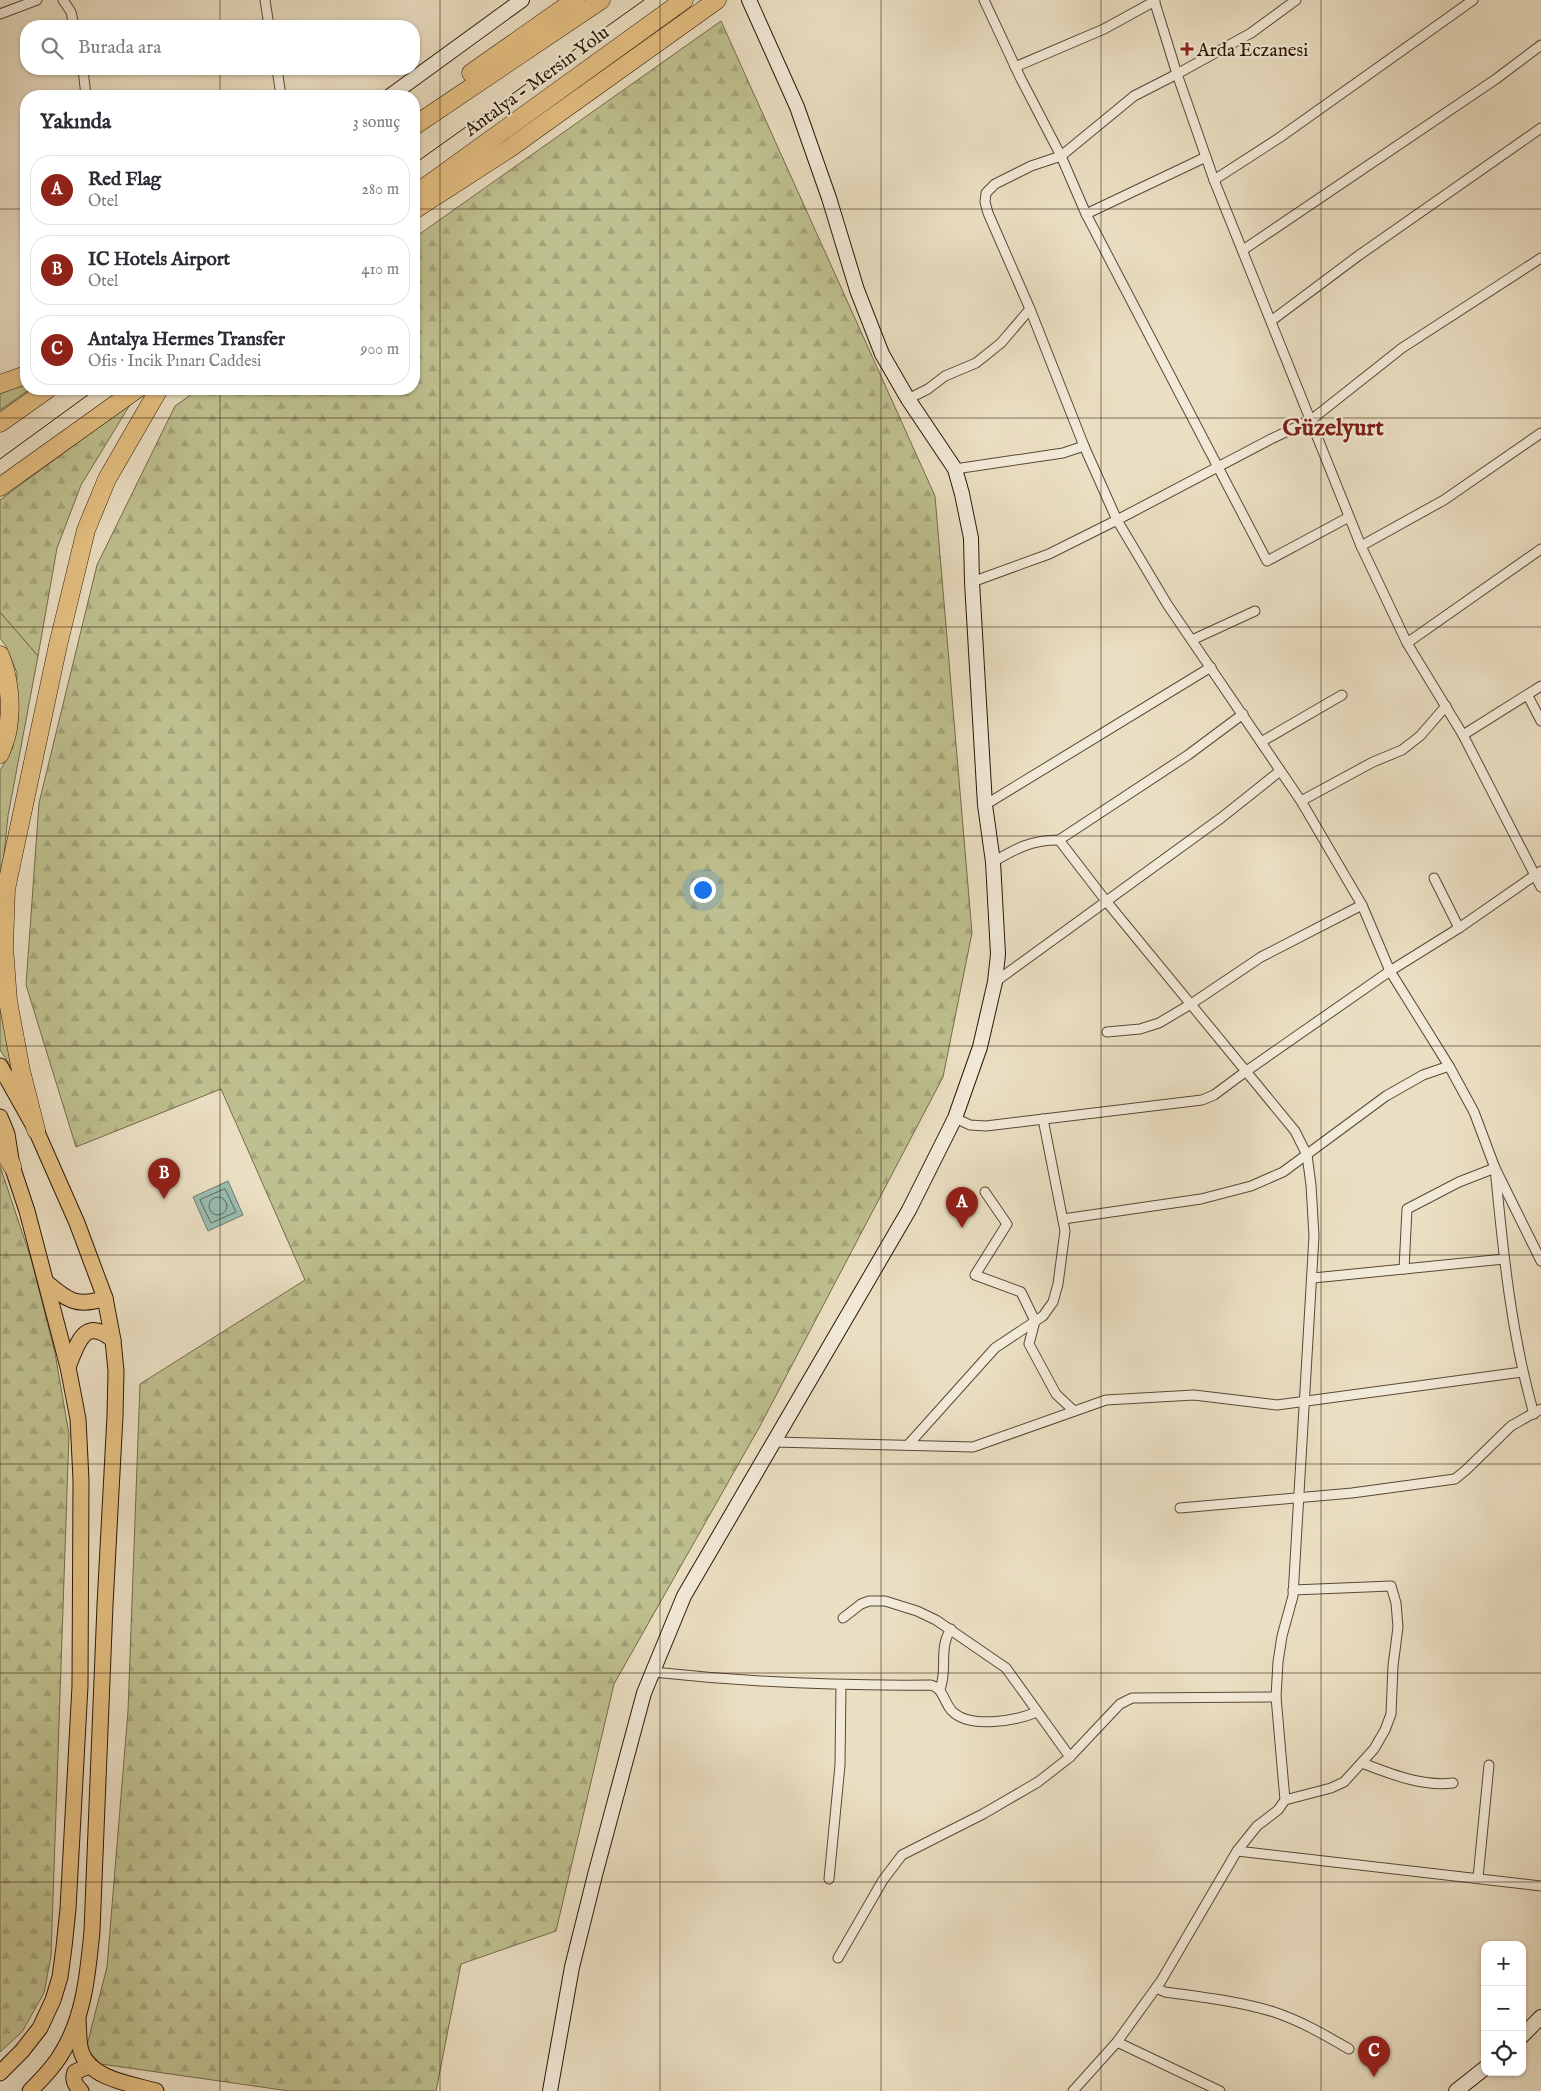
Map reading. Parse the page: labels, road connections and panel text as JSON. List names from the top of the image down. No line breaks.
{"streets":{"highway":["Antalya - Mersin Yolu"]},"districts":["Güzelyurt"],"places":{"health":["Arda Eczanesi"]},"page":{"search":"Burada ara","heading":["Yakında","3 sonuç"],"list":[{"mark":"A","name":"Red Flag","note":"Otel","value":"280 m"},{"mark":"B","name":"IC Hotels Airport","note":"Otel","value":"410 m"},{"mark":"C","name":"Antalya Hermes Transfer","note":"Ofis · Incik Pınarı Caddesi","value":"900 m"}],"pins":["B","A","C"],"map_buttons":["+","−"]}}
